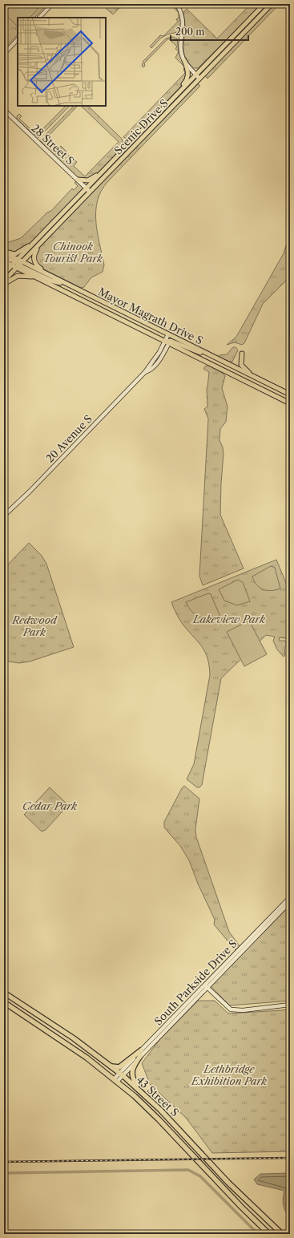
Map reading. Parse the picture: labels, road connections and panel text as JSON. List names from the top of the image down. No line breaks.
{"streets":{"highway":["43 Street S"],"main road":["Scenic Drive S","Mayor Magrath Drive S"],"street":["28 Street S","20 Avenue S","South Parkside Drive S"]},"crossings":[["Scenic Drive S","28 Street S"],["Scenic Drive S","Mayor Magrath Drive S"],["Mayor Magrath Drive S","20 Avenue S"],["South Parkside Drive S","43 Street S"]],"parks":["Chinook Tourist Park","Lakeview Park","Redwood Park","Cedar Park","Lethbridge Exhibition Park"],"scale_bar":"200 m"}
